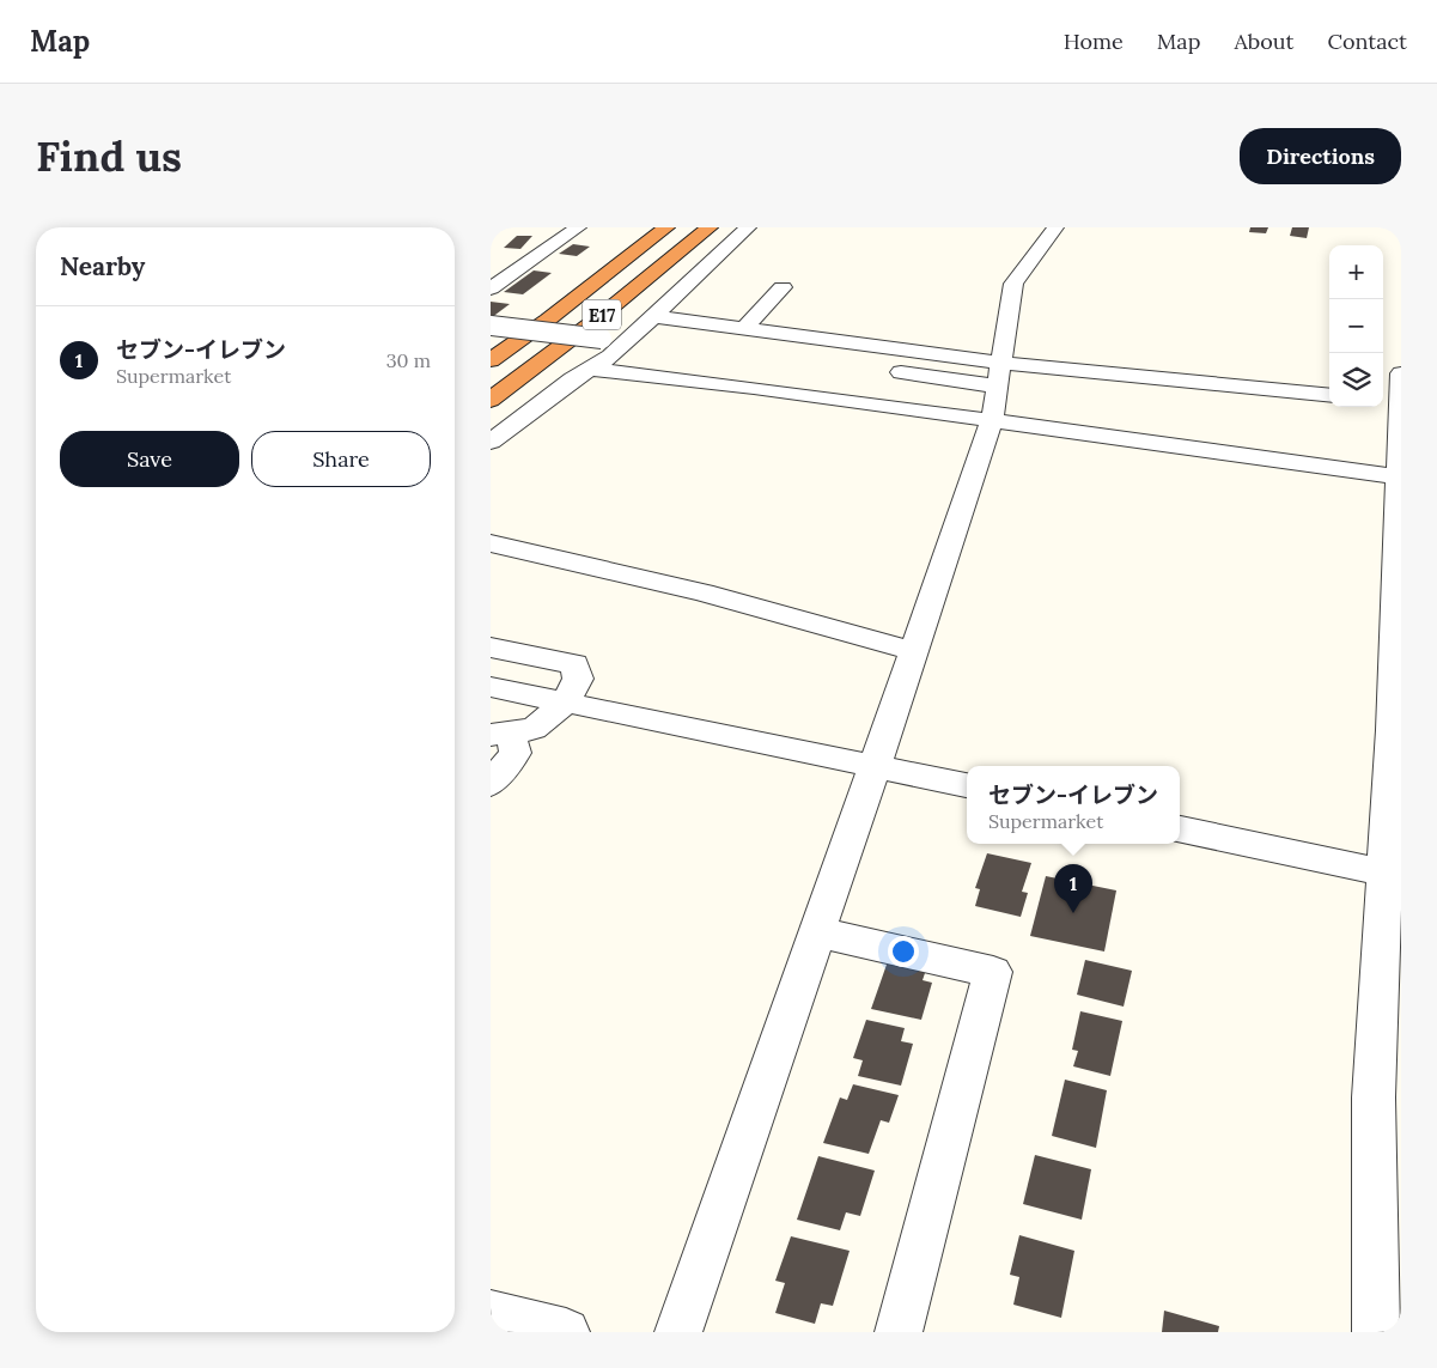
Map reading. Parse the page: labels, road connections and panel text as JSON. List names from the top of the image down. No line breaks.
{"streets":{"highway":["E17"]},"page":{"header":"Map","nav":["Home","Map","About","Contact"],"buttons":["Directions",["Save","Share"]],"title":"Find us","heading":"Nearby","map_buttons":["+","−"],"list":[{"mark":"1","name":"セブン-イレブン","note":"Supermarket","value":"30 m"}],"popup":["セブン-イレブン","Supermarket"],"pins":"1"}}
